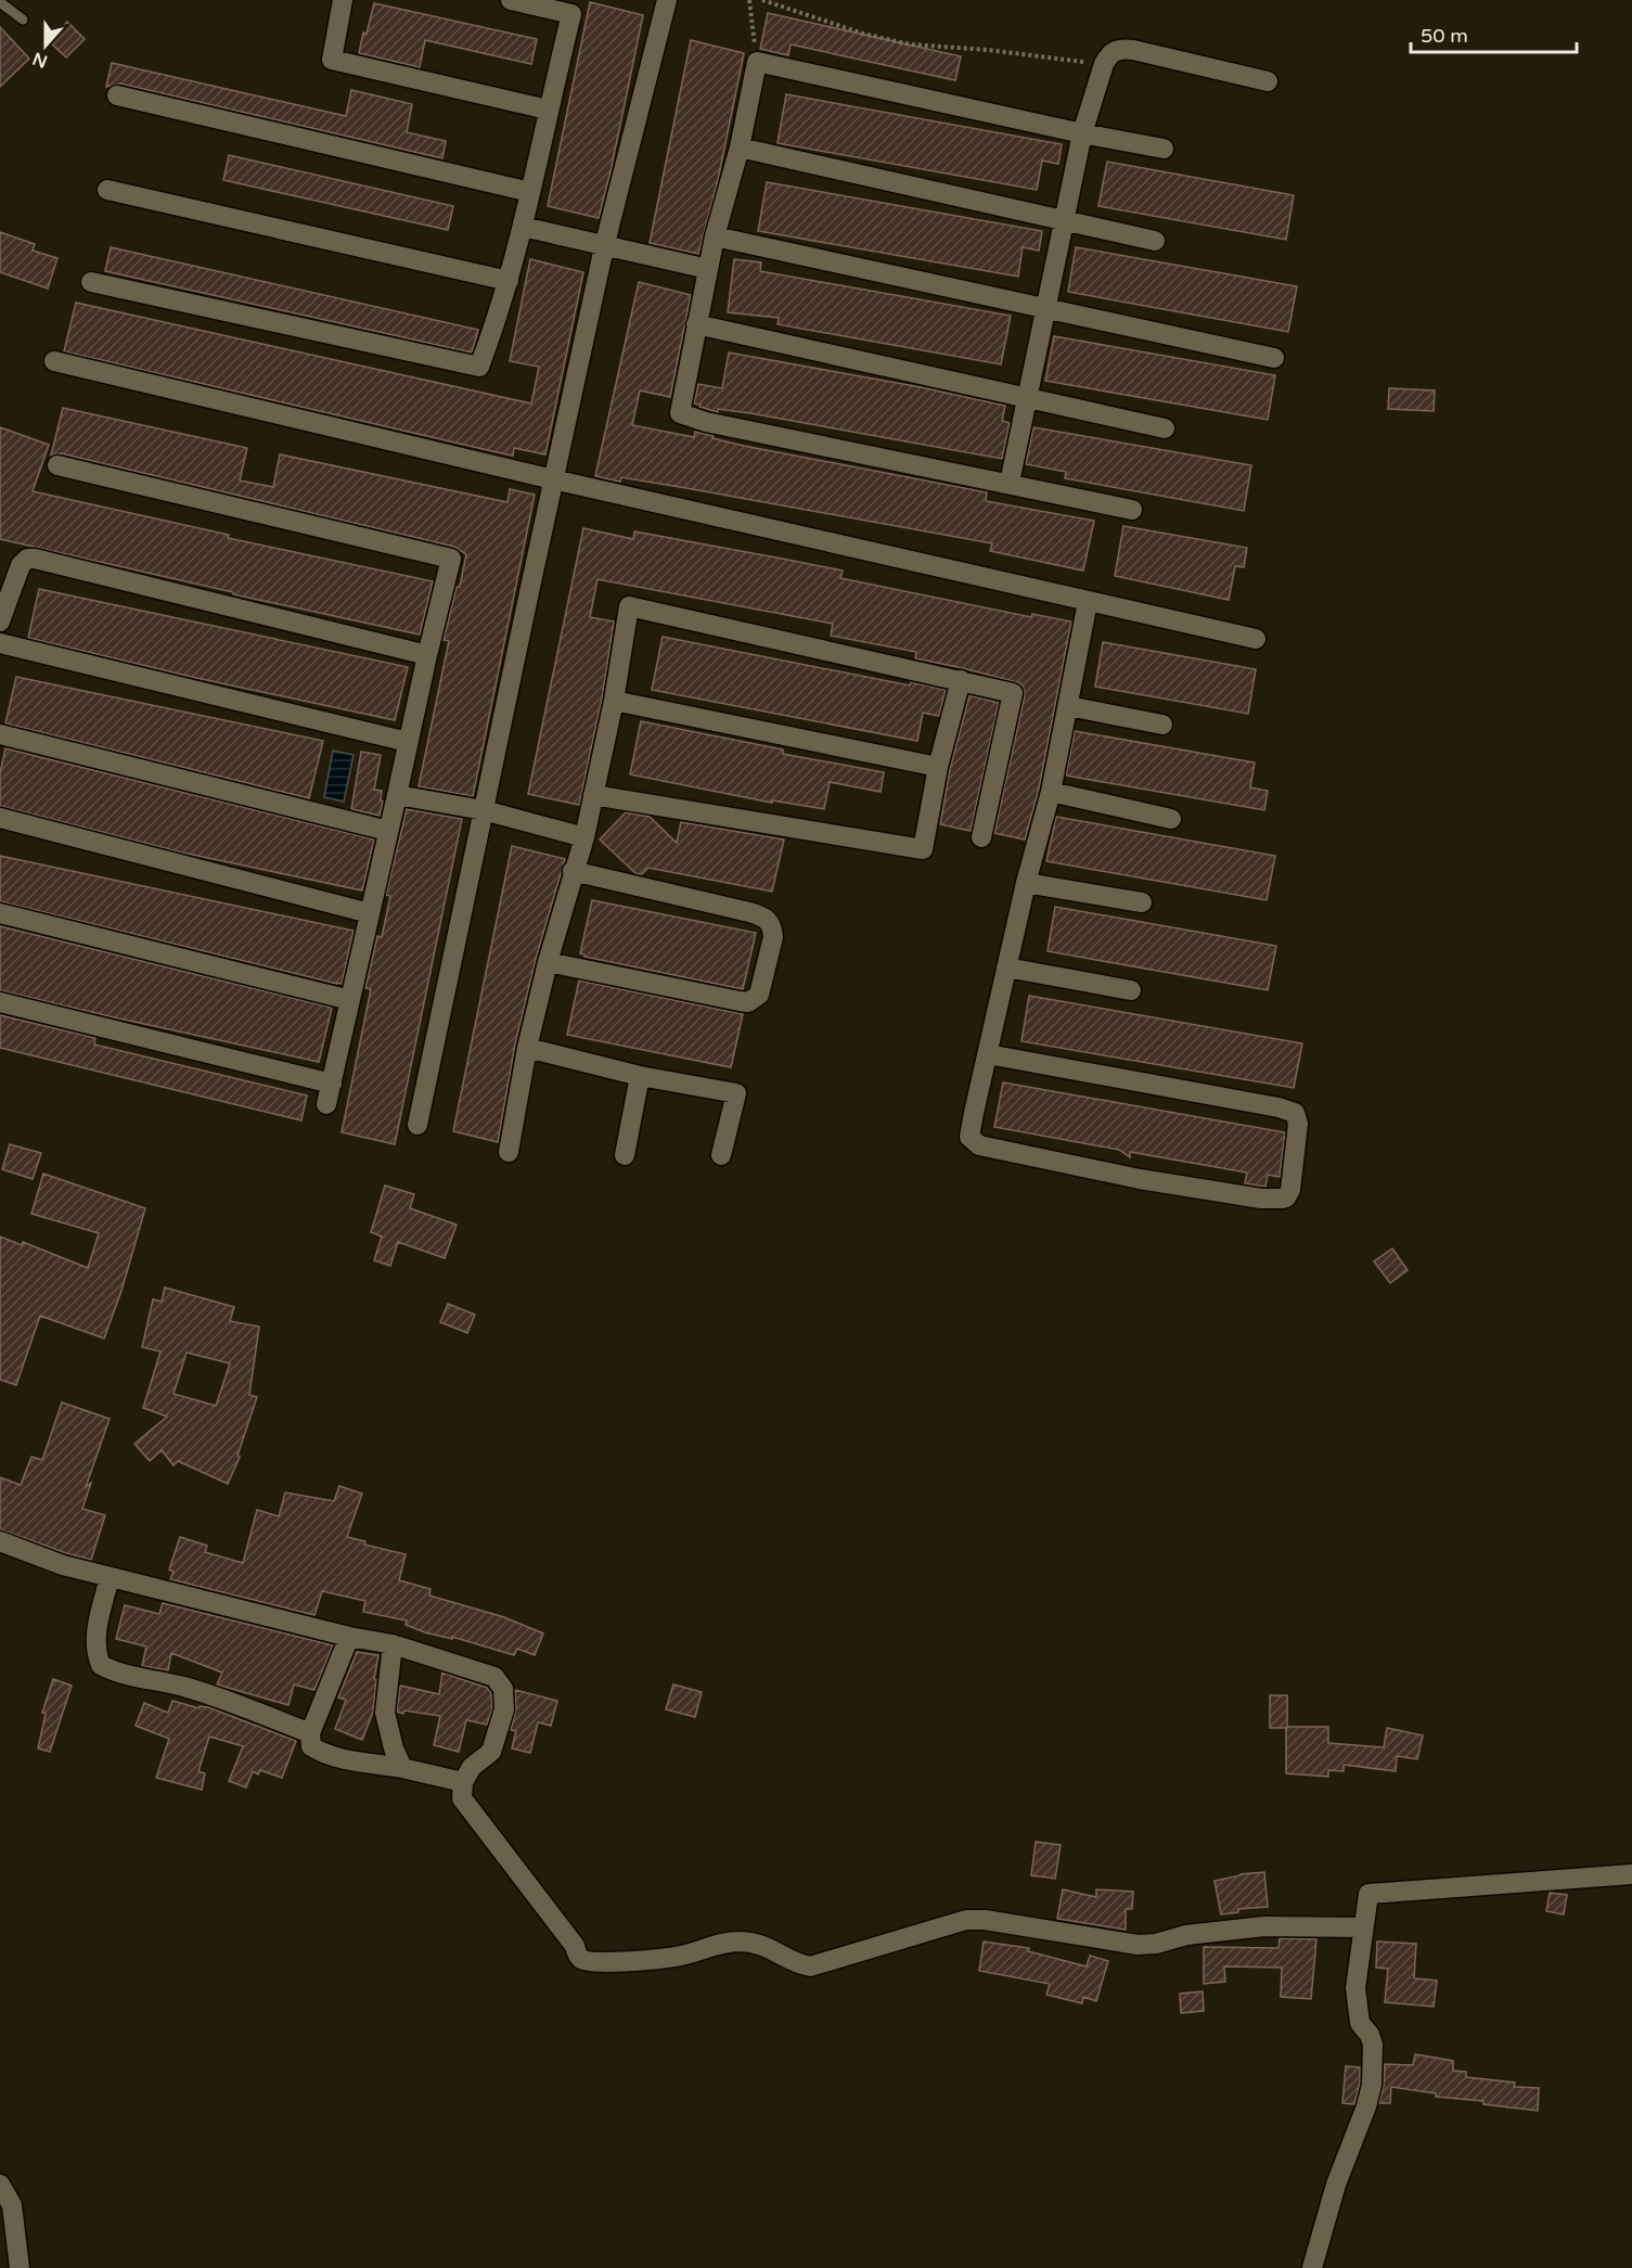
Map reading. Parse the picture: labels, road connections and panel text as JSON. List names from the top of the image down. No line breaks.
{"scale_bar":"50 m","north":"bottom"}
